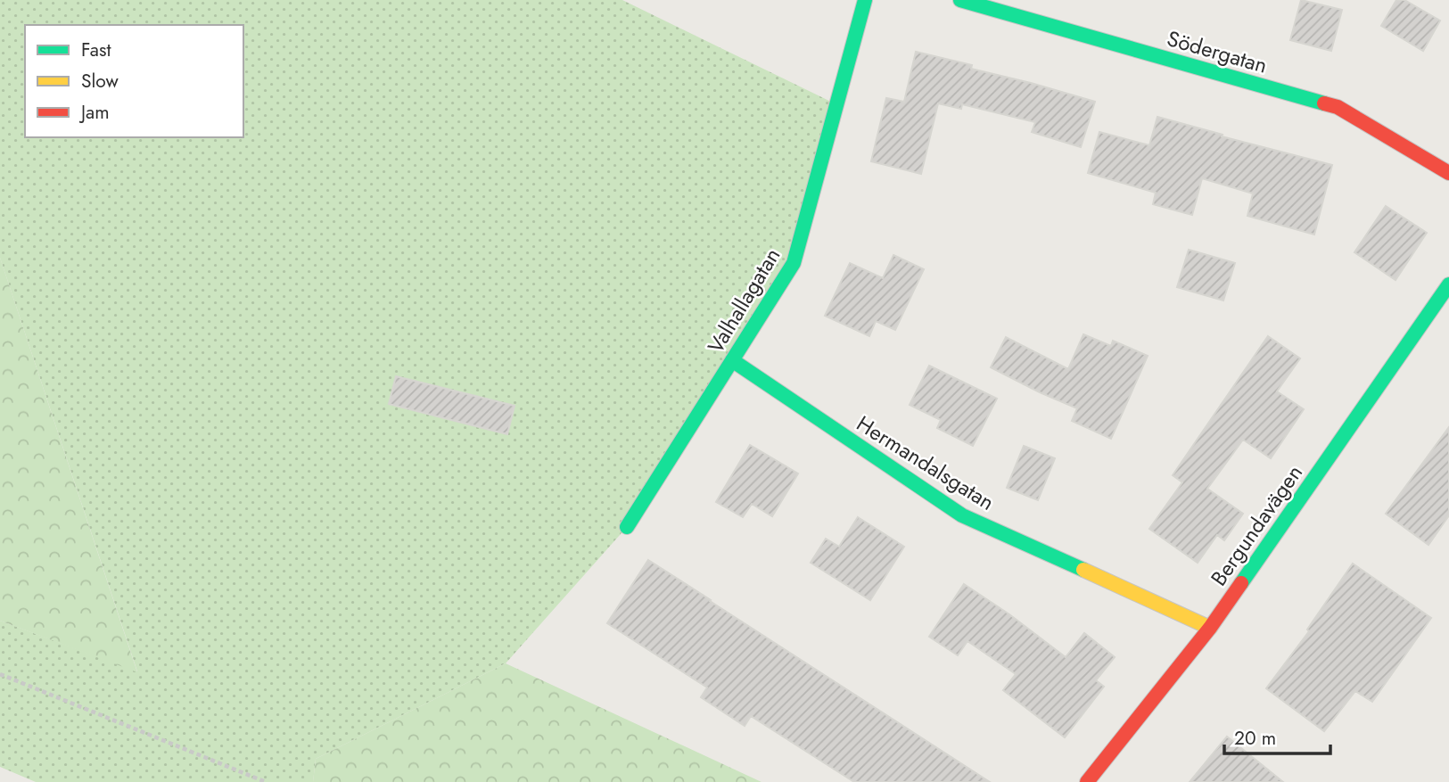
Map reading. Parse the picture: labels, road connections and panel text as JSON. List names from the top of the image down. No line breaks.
{"streets":{"street":["Södergatan","Valhallagatan","Hermandalsgatan","Bergundavägen"]},"crossings":[["Valhallagatan","Hermandalsgatan"],["Hermandalsgatan","Bergundavägen"]],"legend":["Fast","Slow","Jam"],"scale_bar":"20 m"}
